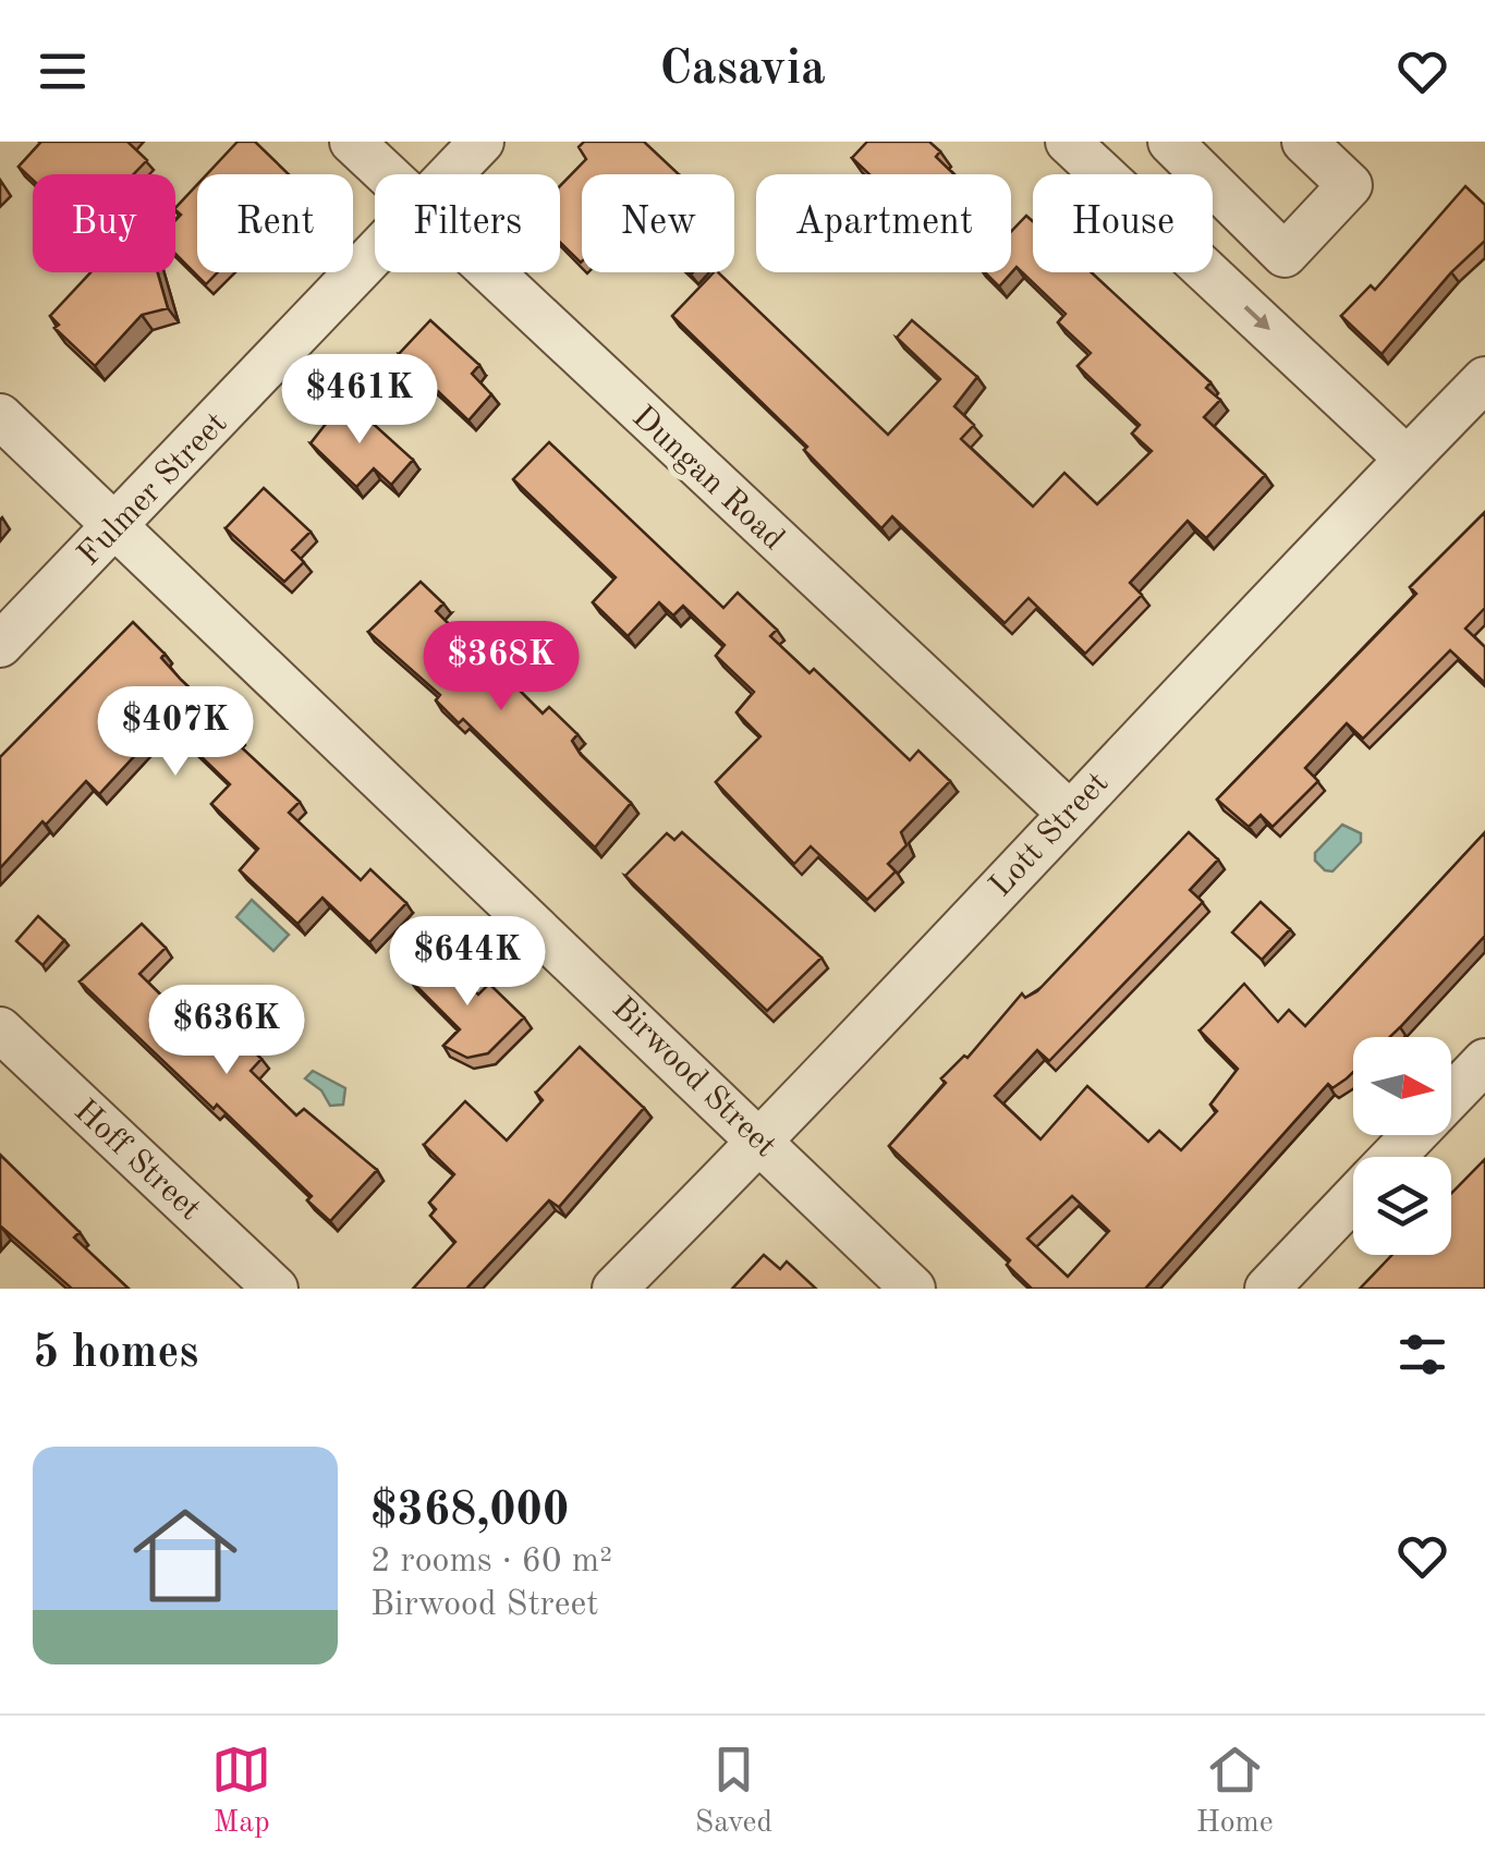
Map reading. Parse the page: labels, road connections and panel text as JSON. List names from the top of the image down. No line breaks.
{"streets":{"street":["Dungan Road","Fulmer Street","Lott Street","Birwood Street","Hoff Street"]},"crossings":[["Dungan Road","Lott Street"],["Fulmer Street","Birwood Street"],["Lott Street","Birwood Street"]],"north":"right","page":{"header":"Casavia","chip":["Buy","Rent","Filters","New","Apartment","House"],"price":["$461K","$368K","$407K","$644K","$636K"],"heading":"5 homes","list":[{"name":"$368,000","note":"2 rooms · 60 m² · Birwood Street"}],"tabs":["Map","Saved","Home"]}}
